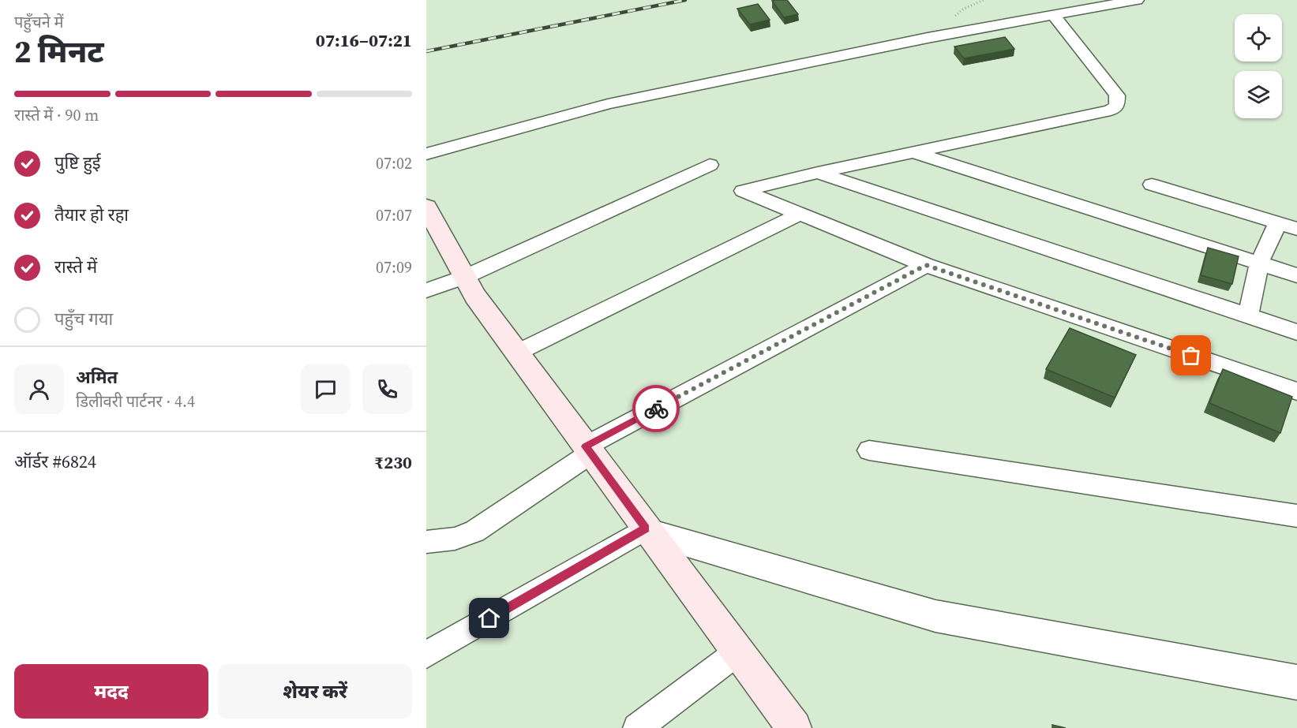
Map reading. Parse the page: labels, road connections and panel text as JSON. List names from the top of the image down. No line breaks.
{"page":{"heading":["2 मिनट","पहुँचने में","07:16–07:21"],"panel":["अमित","डिलीवरी पार्टनर · 4.4","ऑर्डर #6824","₹230"],"bar":"रास्ते में · 90 m","list":[["पुष्टि हुई","07:02"],["तैयार हो रहा","07:07"],["रास्ते में","07:09"],"पहुँच गया"],"buttons":["मदद","शेयर करें"]}}
